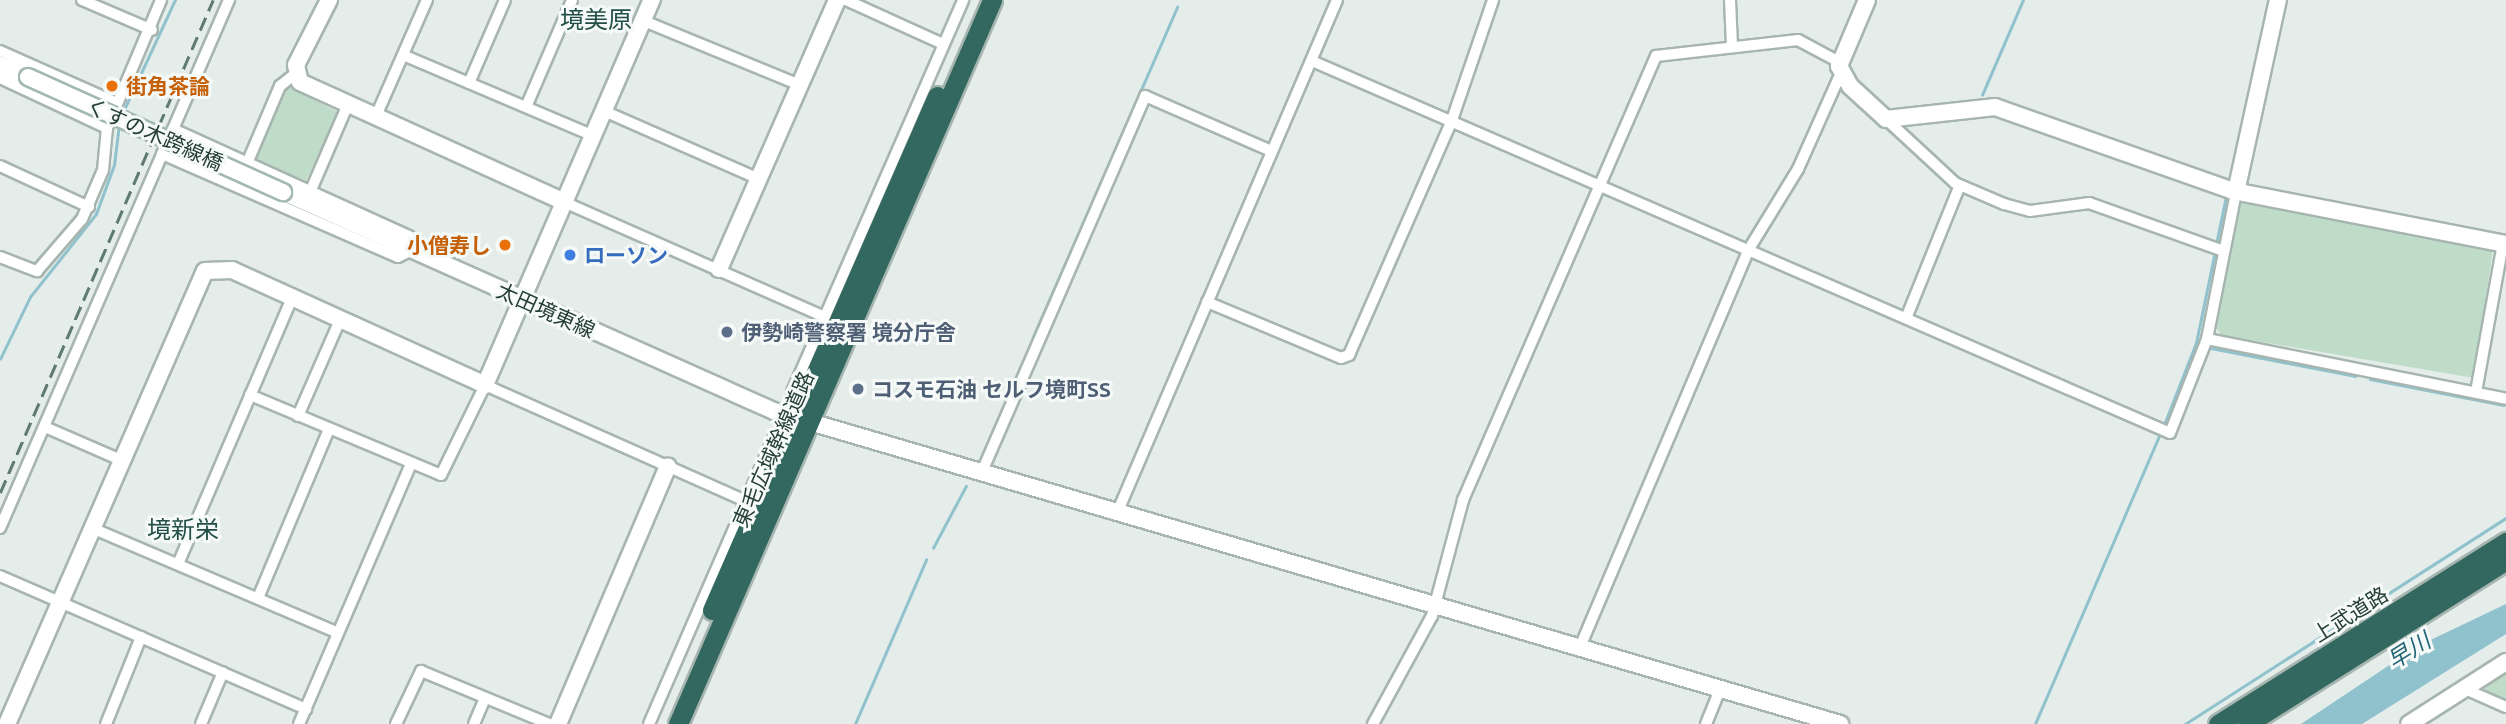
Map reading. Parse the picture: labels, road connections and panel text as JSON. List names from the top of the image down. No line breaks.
{"streets":{"highway":["東毛広域幹線道路","上武道路"],"street":["くすの木跨線橋","太田境東線"]},"crossings":[["くすの木跨線橋","太田境東線"],["太田境東線","東毛広域幹線道路"]],"districts":["境美原","境新栄"],"water":["早川"],"places":["街角茶論","小僧寿し","ローソン","伊勢崎警察署 境分庁舎","コスモ石油 セルフ境町SS"]}
